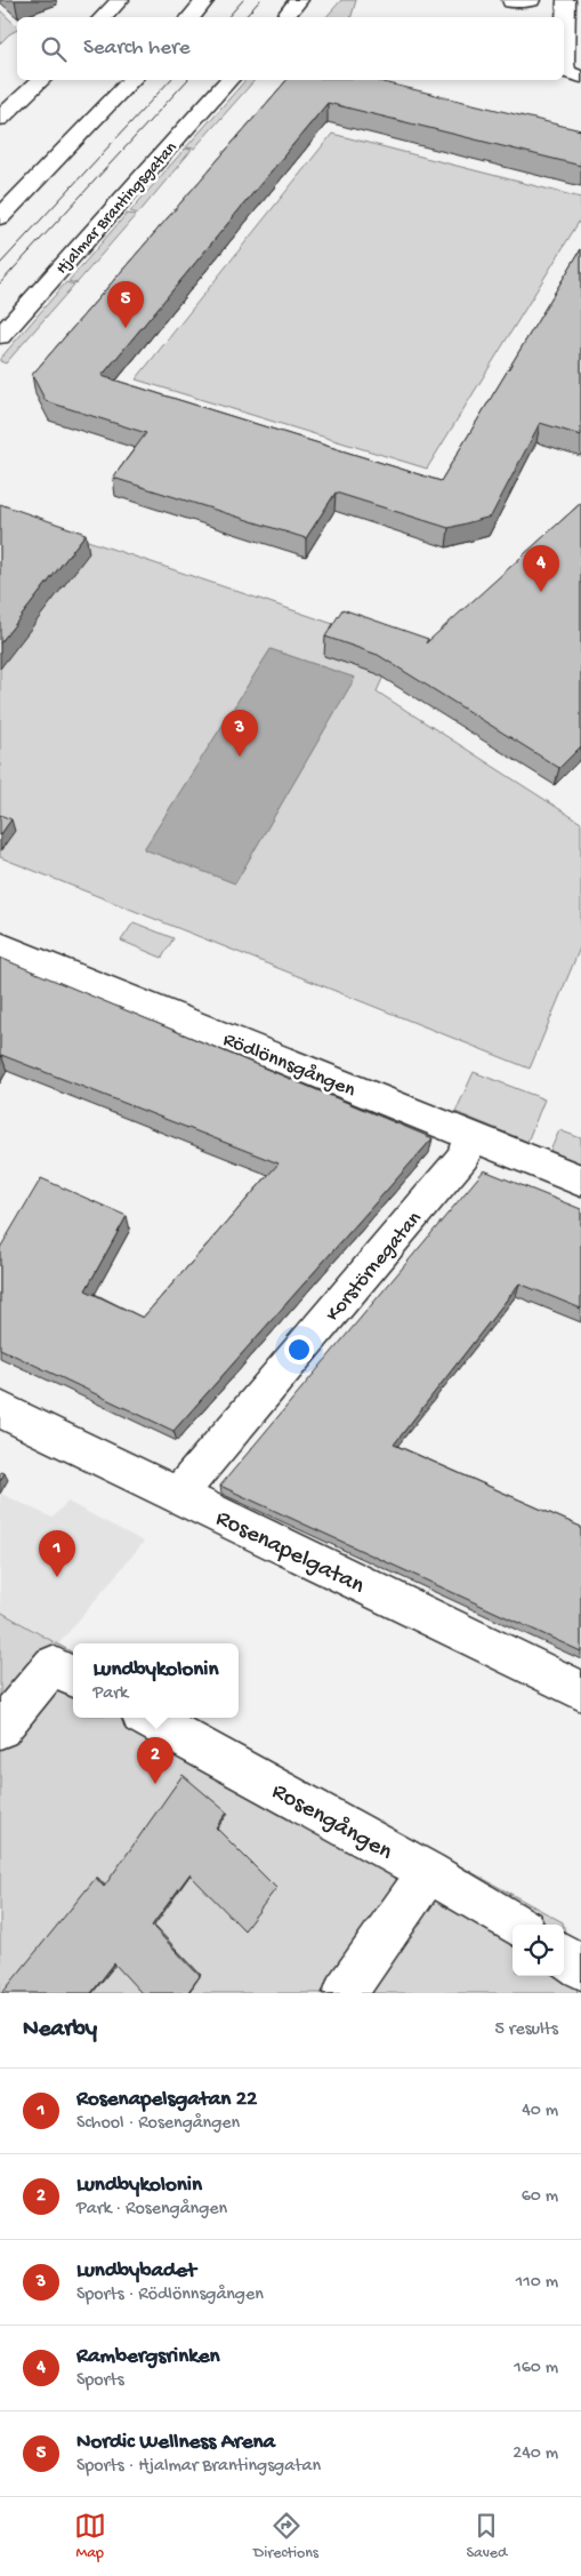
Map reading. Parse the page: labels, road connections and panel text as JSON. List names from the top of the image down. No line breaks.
{"streets":{"street":["Hjalmar Brantingsgatan","Rödlönnsgången","Korstörnegatan","Rosenapelgatan","Rosengången"]},"crossings":[["Rödlönnsgången","Korstörnegatan"],["Korstörnegatan","Rosenapelgatan"]],"page":{"search":"Search here","pins":["5","4","3","1","2"],"popup":["Lundbykolonin","Park"],"heading":["Nearby","5 results"],"list":[{"mark":"1","name":"Rosenapelsgatan 22","note":"School · Rosengången","value":"40 m"},{"mark":"2","name":"Lundbykolonin","note":"Park · Rosengången","value":"60 m"},{"mark":"3","name":"Lundbybadet","note":"Sports · Rödlönnsgången","value":"110 m"},{"mark":"4","name":"Rambergsrinken","note":"Sports","value":"160 m"},{"mark":"5","name":"Nordic Wellness Arena","note":"Sports · Hjalmar Brantingsgatan","value":"240 m"}],"nav":["Map","Directions","Saved"]}}
